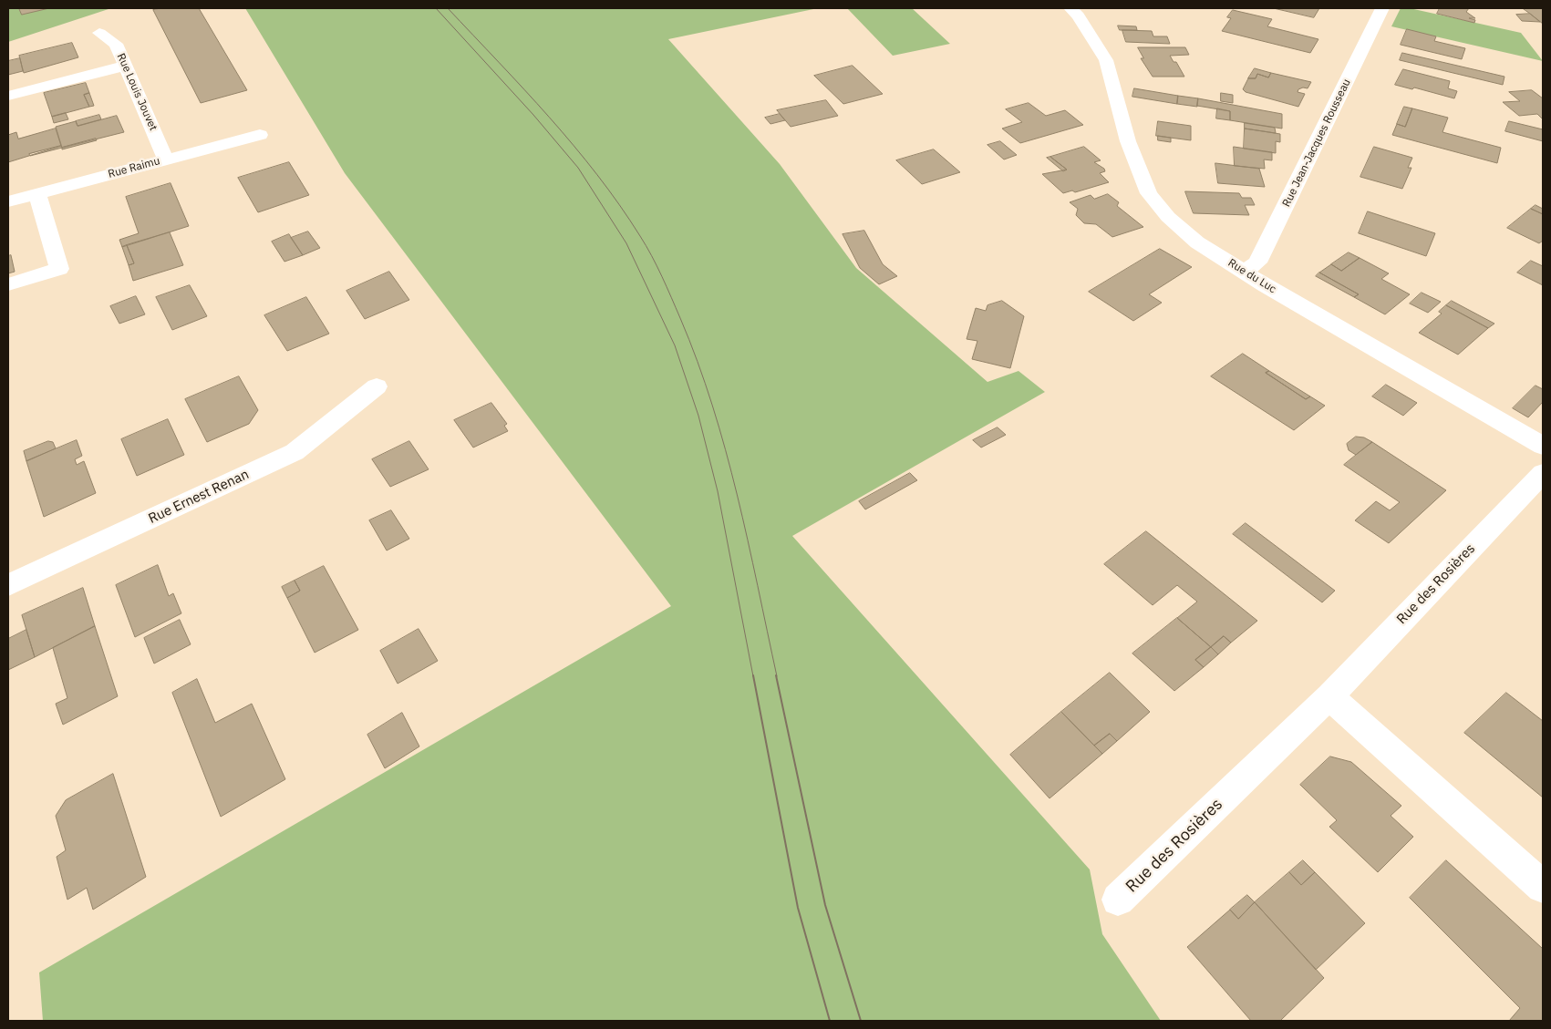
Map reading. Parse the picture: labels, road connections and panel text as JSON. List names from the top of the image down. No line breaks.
{"streets":{"street":["Rue Louis Jouvet","Rue Jean-Jacques Rousseau","Rue Raimu","Rue du Luc","Rue Ernest Renan","Rue des Rosières"]},"crossings":[["Rue Louis Jouvet","Rue Raimu"],["Rue Jean-Jacques Rousseau","Rue du Luc"]]}
